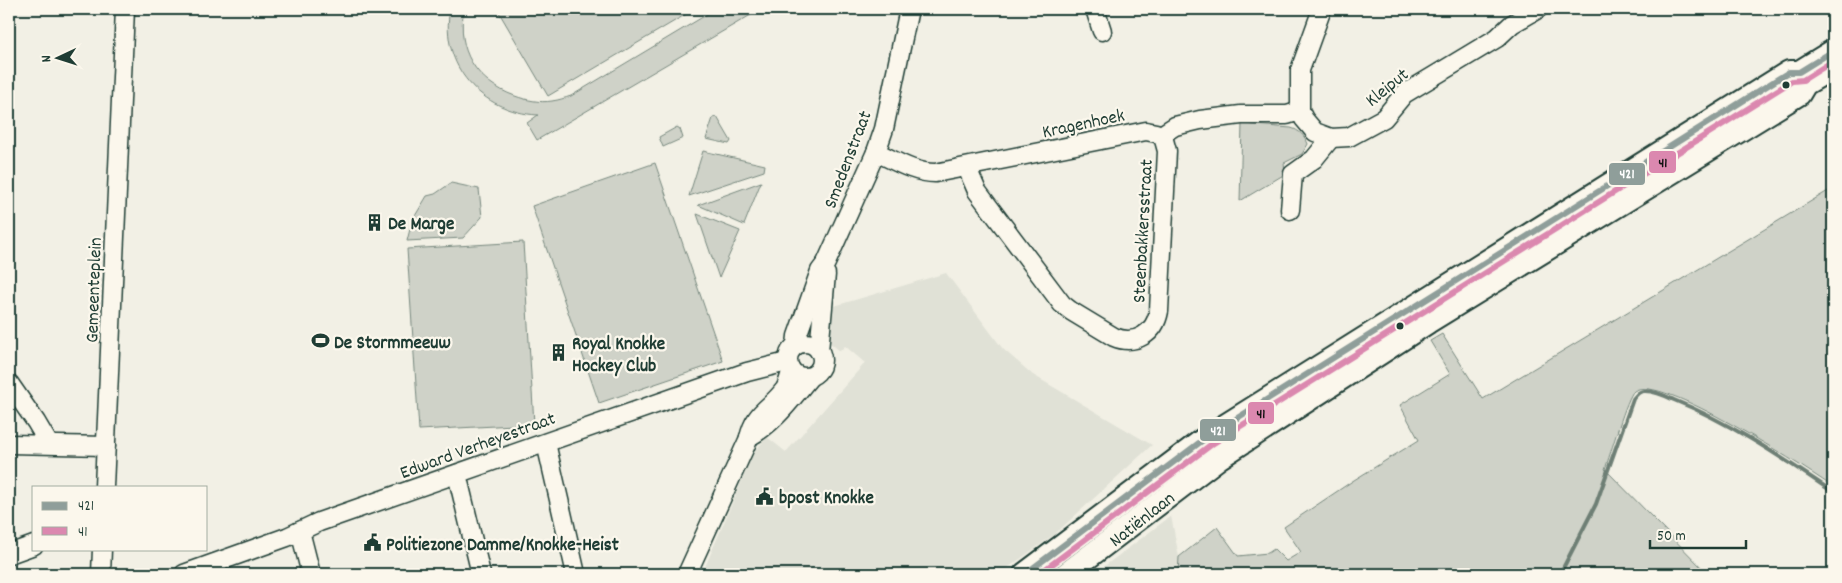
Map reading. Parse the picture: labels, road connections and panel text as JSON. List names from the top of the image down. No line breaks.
{"streets":{"main road":["Natiënlaan"],"street":["Kleiput","Kragenhoek","Smedenstraat","Steenbakkersstraat","Gemeenteplein","Edward Verheyestraat"]},"crossings":[["Kragenhoek","Smedenstraat"],["Kragenhoek","Steenbakkersstraat"],["Smedenstraat","Edward Verheyestraat"]],"places":{"building":["De Marge","Royal Knokke Hockey Club"],"sports":["De Stormmeeuw"],"public building":["bpost Knokke","Politiezone Damme/Knokke-Heist"]},"lines":["transit line 421","transit line 41"],"legend":["421","41"],"scale_bar":"50 m","north":"left"}
